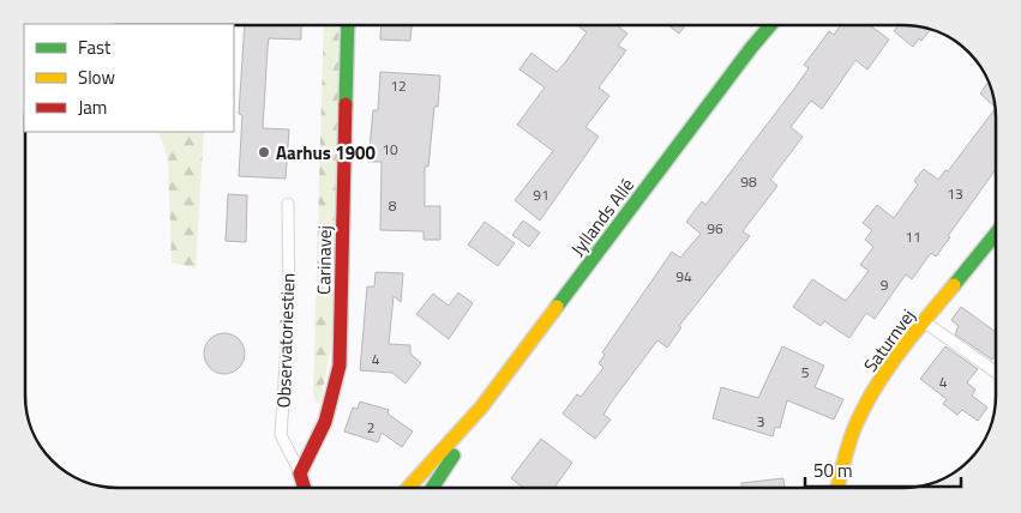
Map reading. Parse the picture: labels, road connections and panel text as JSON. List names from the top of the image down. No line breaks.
{"streets":{"street":["Jyllands Allé","Carinavej","Saturnvej"],"lane":["Observatoriestien"]},"crossings":[["Carinavej","Observatoriestien"]],"places":["Aarhus 1900"],"house_numbers":["12","10","98","13","91","8","96","11","94","9","4","5","4","3","2"],"legend":["Fast","Slow","Jam"],"scale_bar":"50 m"}
